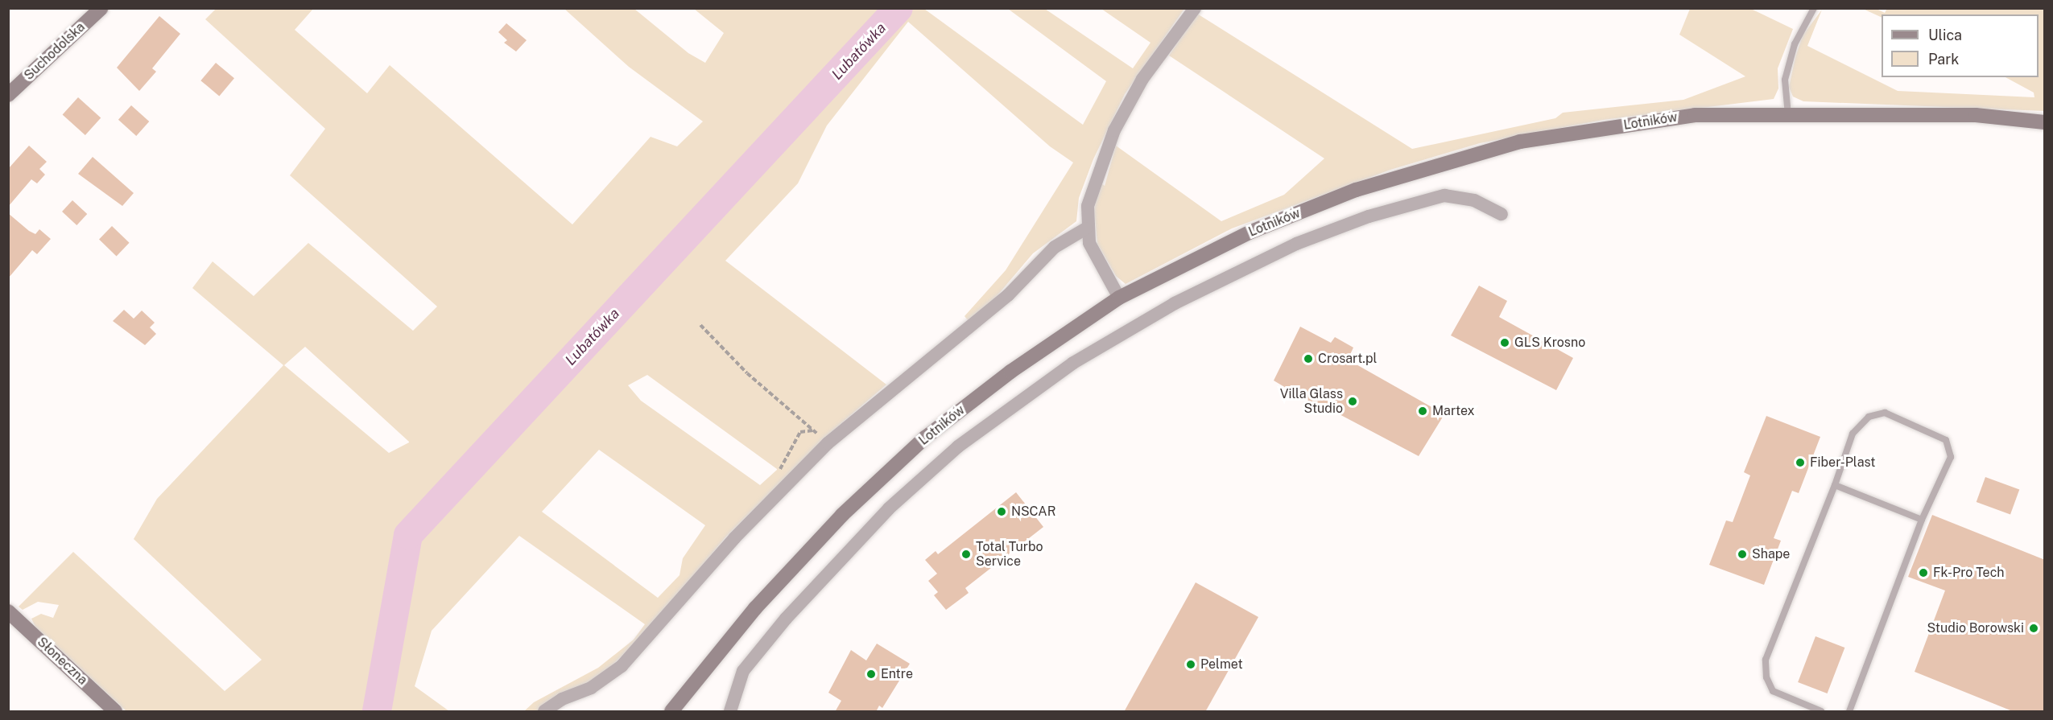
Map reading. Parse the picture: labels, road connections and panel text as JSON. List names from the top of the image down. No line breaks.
{"streets":{"street":["Suchodolska","Lotników","Słoneczna"]},"water":["Lubatówka"],"places":["GLS Krosno","Crosart.pl","Villa Glass Studio","Martex","Fiber-Plast","NSCAR","Total Turbo Service","Shape","Fk-Pro Tech","Studio Borowski","Pelmet","Entre"],"legend":["Ulica","Park"]}
